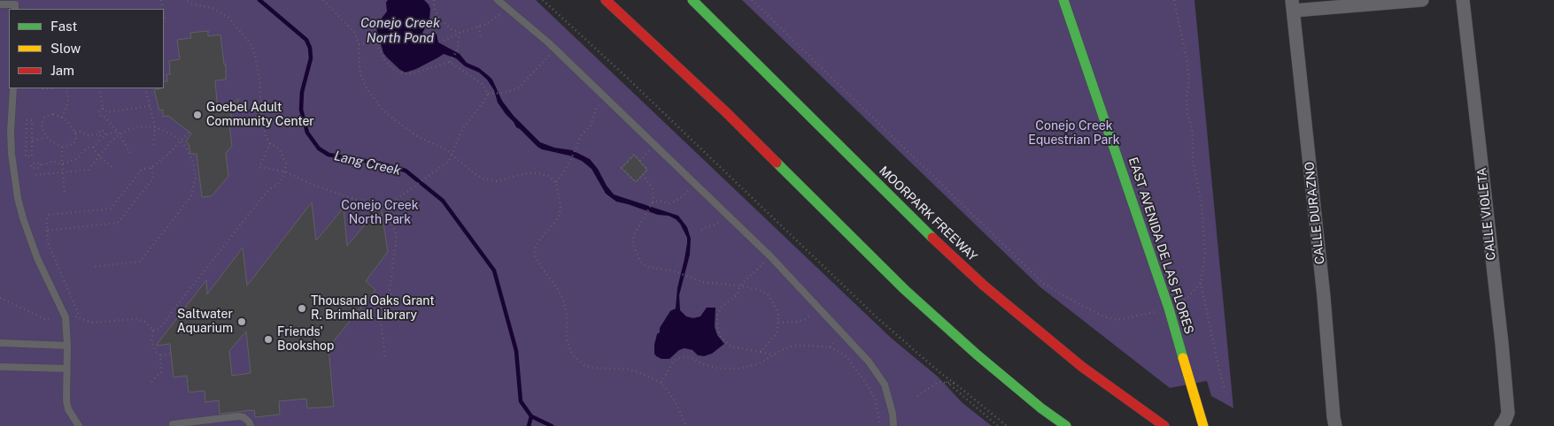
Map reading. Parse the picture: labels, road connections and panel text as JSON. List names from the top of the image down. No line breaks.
{"streets":{"main road":["MOORPARK FREEWAY","EAST AVENIDA DE LAS FLORES"],"street":["CALLE DURAZNO","CALLE VIOLETA"]},"water":["Conejo Creek North Pond","Lang Creek"],"parks":["Conejo Creek Equestrian Park","Conejo Creek North Park"],"places":["Goebel Adult Community Center","Thousand Oaks Grant R. Brimhall Library","Saltwater Aquarium","Friends' Bookshop"],"legend":["Fast","Slow","Jam"]}
